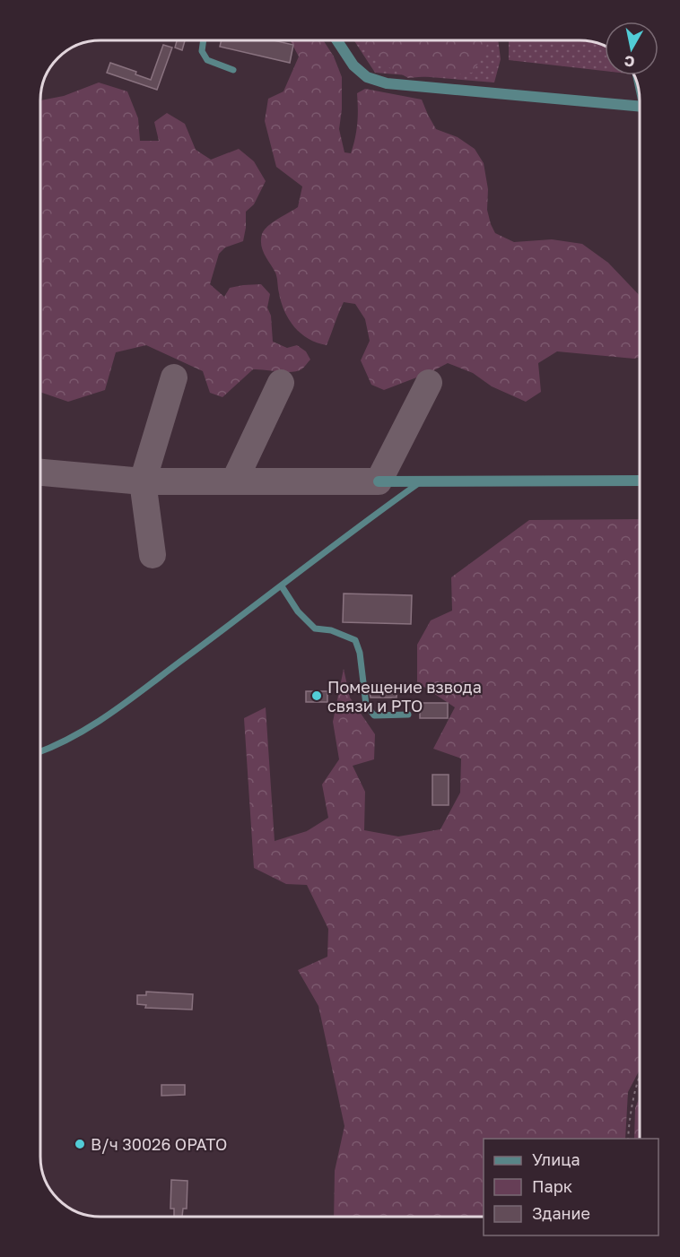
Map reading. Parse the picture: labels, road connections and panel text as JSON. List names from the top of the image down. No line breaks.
{"places":["Помещение взвода связи и РТО","В/ч 30026 ОРАТО"],"legend":["Улица","Парк","Здание"],"north":"bottom"}
